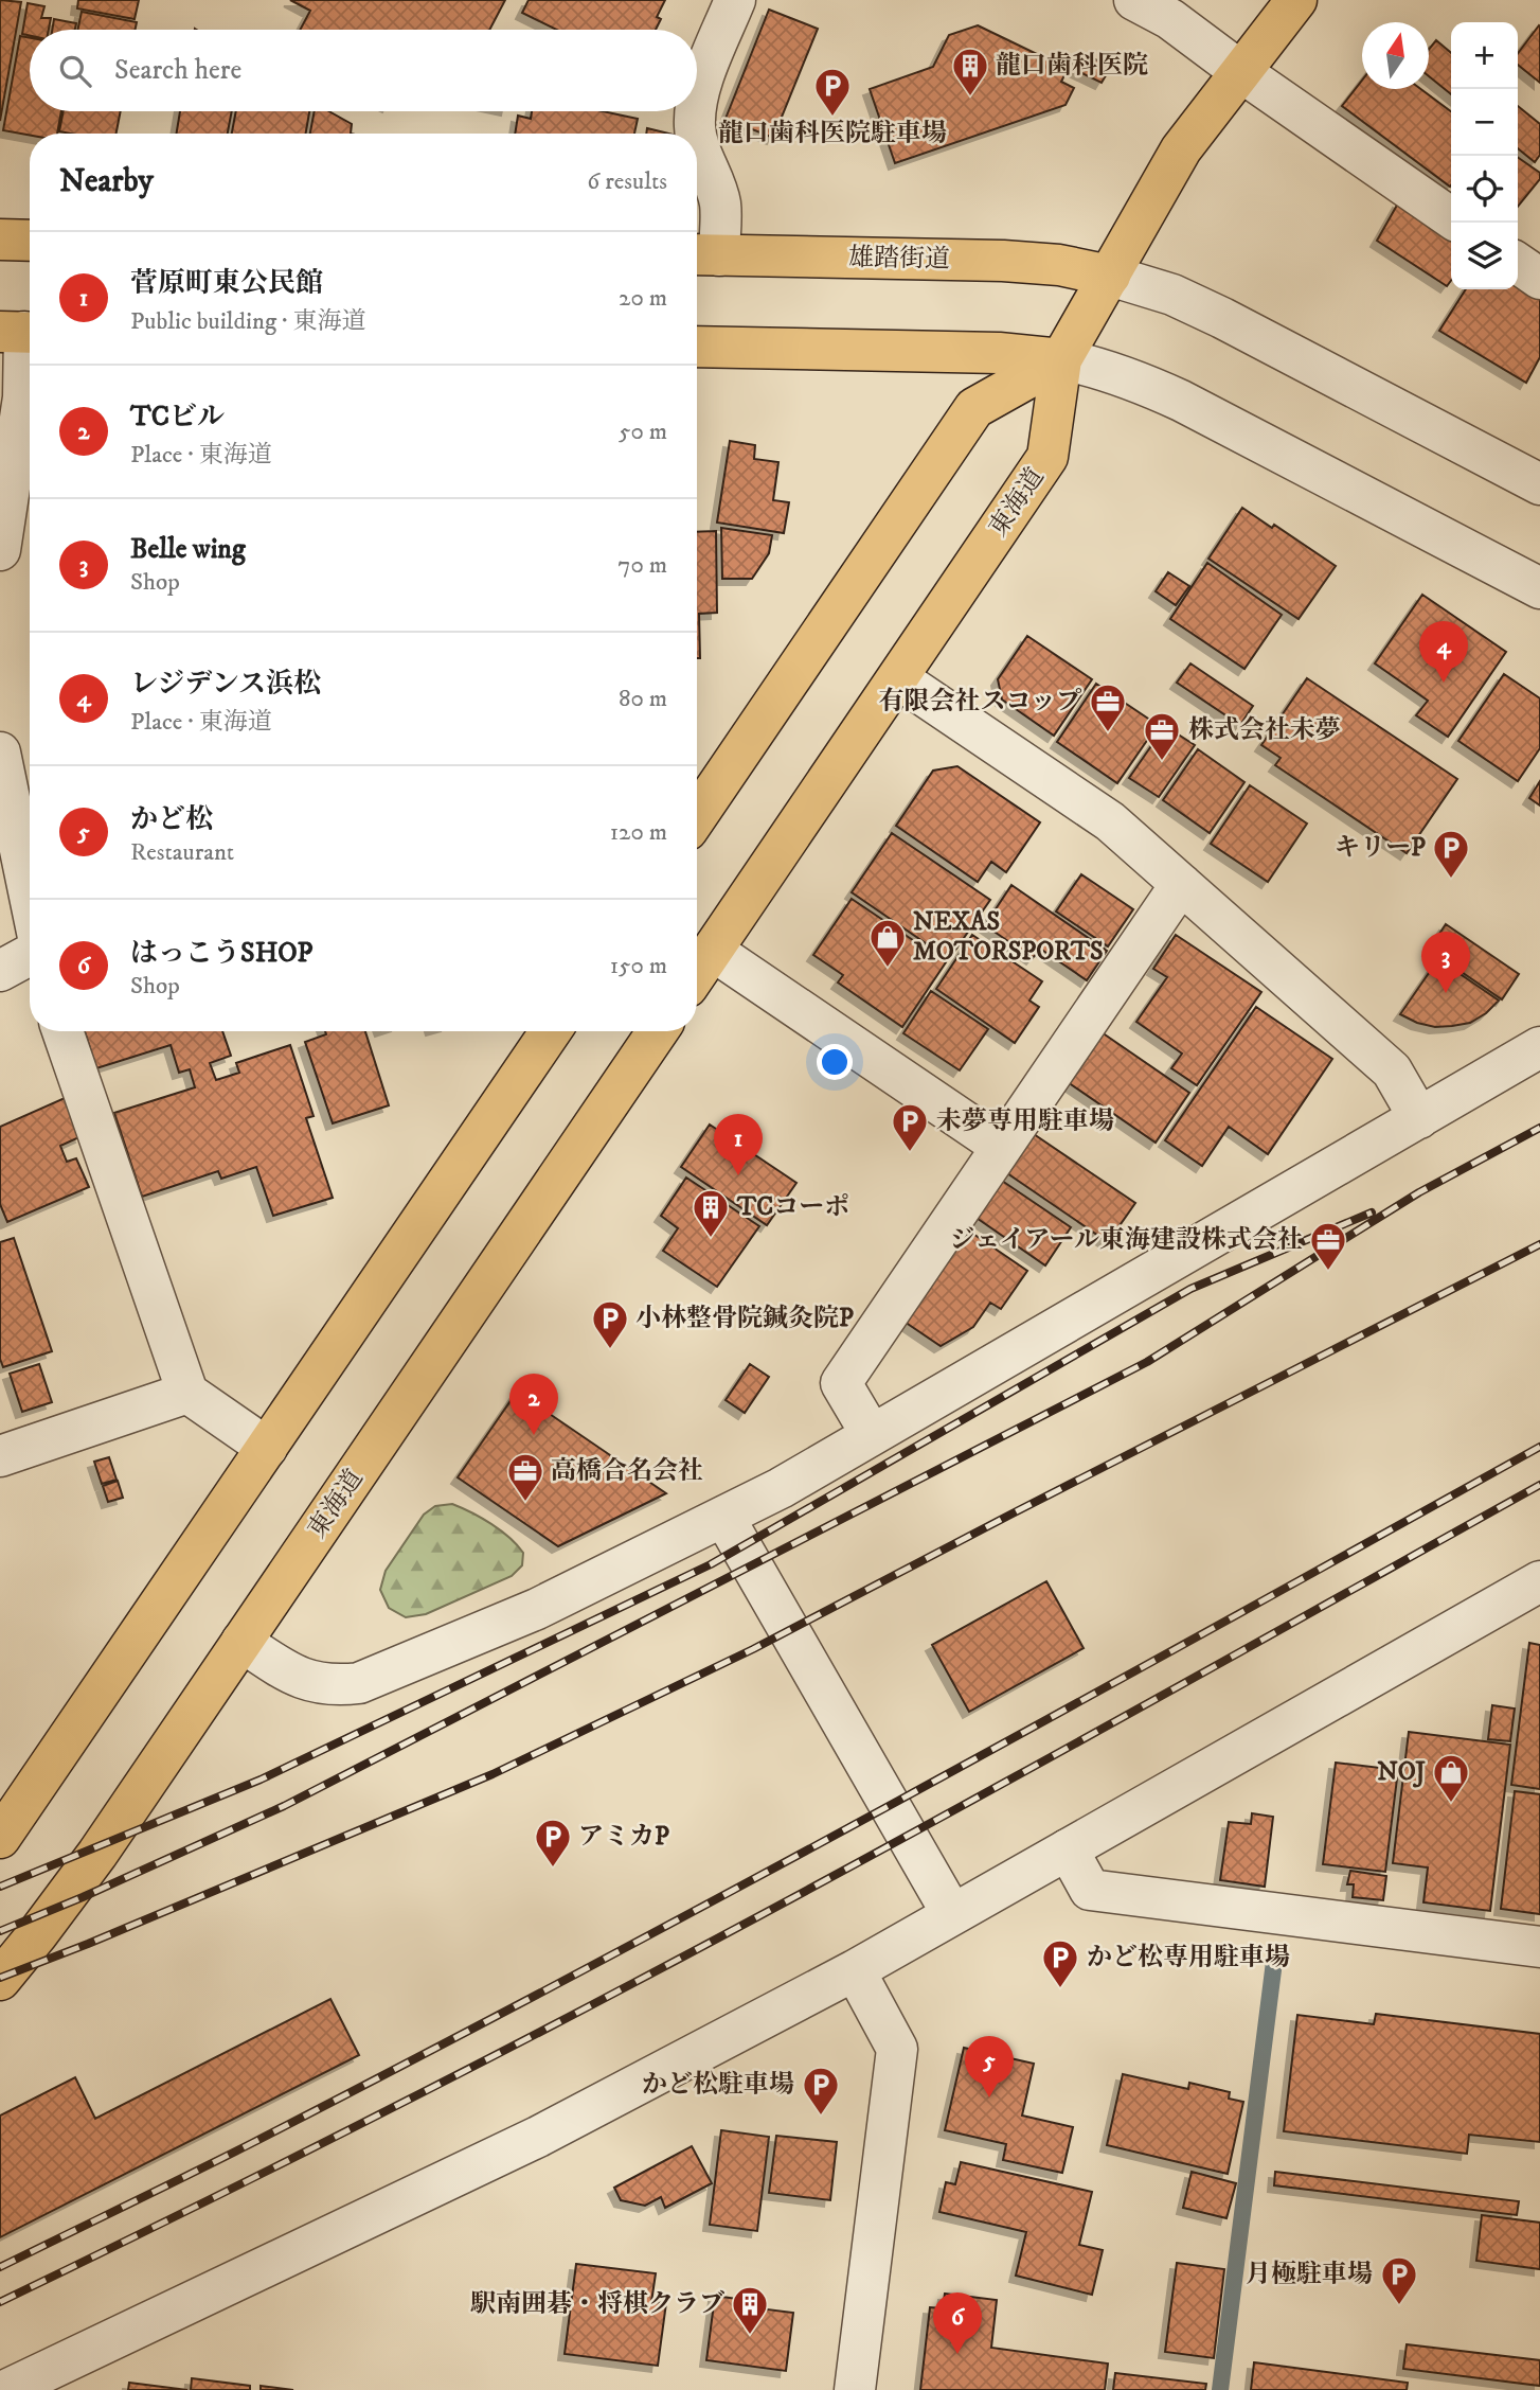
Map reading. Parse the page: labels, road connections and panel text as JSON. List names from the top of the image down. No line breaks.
{"streets":{"main road":["雄踏街道","東海道"]},"places":{"building":["龍口歯科医院","TCコーポ","駅南囲碁・将棋クラブ"],"parking":["龍口歯科医院駐車場","キリーP","未夢専用駐車場","小林整骨院鍼灸院P","アミカP","かど松専用駐車場","かど松駐車場","月極駐車場"],"office":["有限会社スコップ","株式会社未夢","ジェイアール東海建設株式会社","高橋合名会社"],"shop":["NEXAS MOTORSPORTS","NOJ"]},"north":"top","page":{"map_buttons":["+","−"],"search":"Search here","heading":["Nearby","6 results"],"list":[{"mark":"1","name":"菅原町東公民館","note":"Public building · 東海道","value":"20 m"},{"mark":"2","name":"TCビル","note":"Place · 東海道","value":"50 m"},{"mark":"3","name":"Belle wing","note":"Shop","value":"70 m"},{"mark":"4","name":"レジデンス浜松","note":"Place · 東海道","value":"80 m"},{"mark":"5","name":"かど松","note":"Restaurant","value":"120 m"},{"mark":"6","name":"はっこうSHOP","note":"Shop","value":"150 m"}],"pins":["4","3","1","2","5","6"]}}
